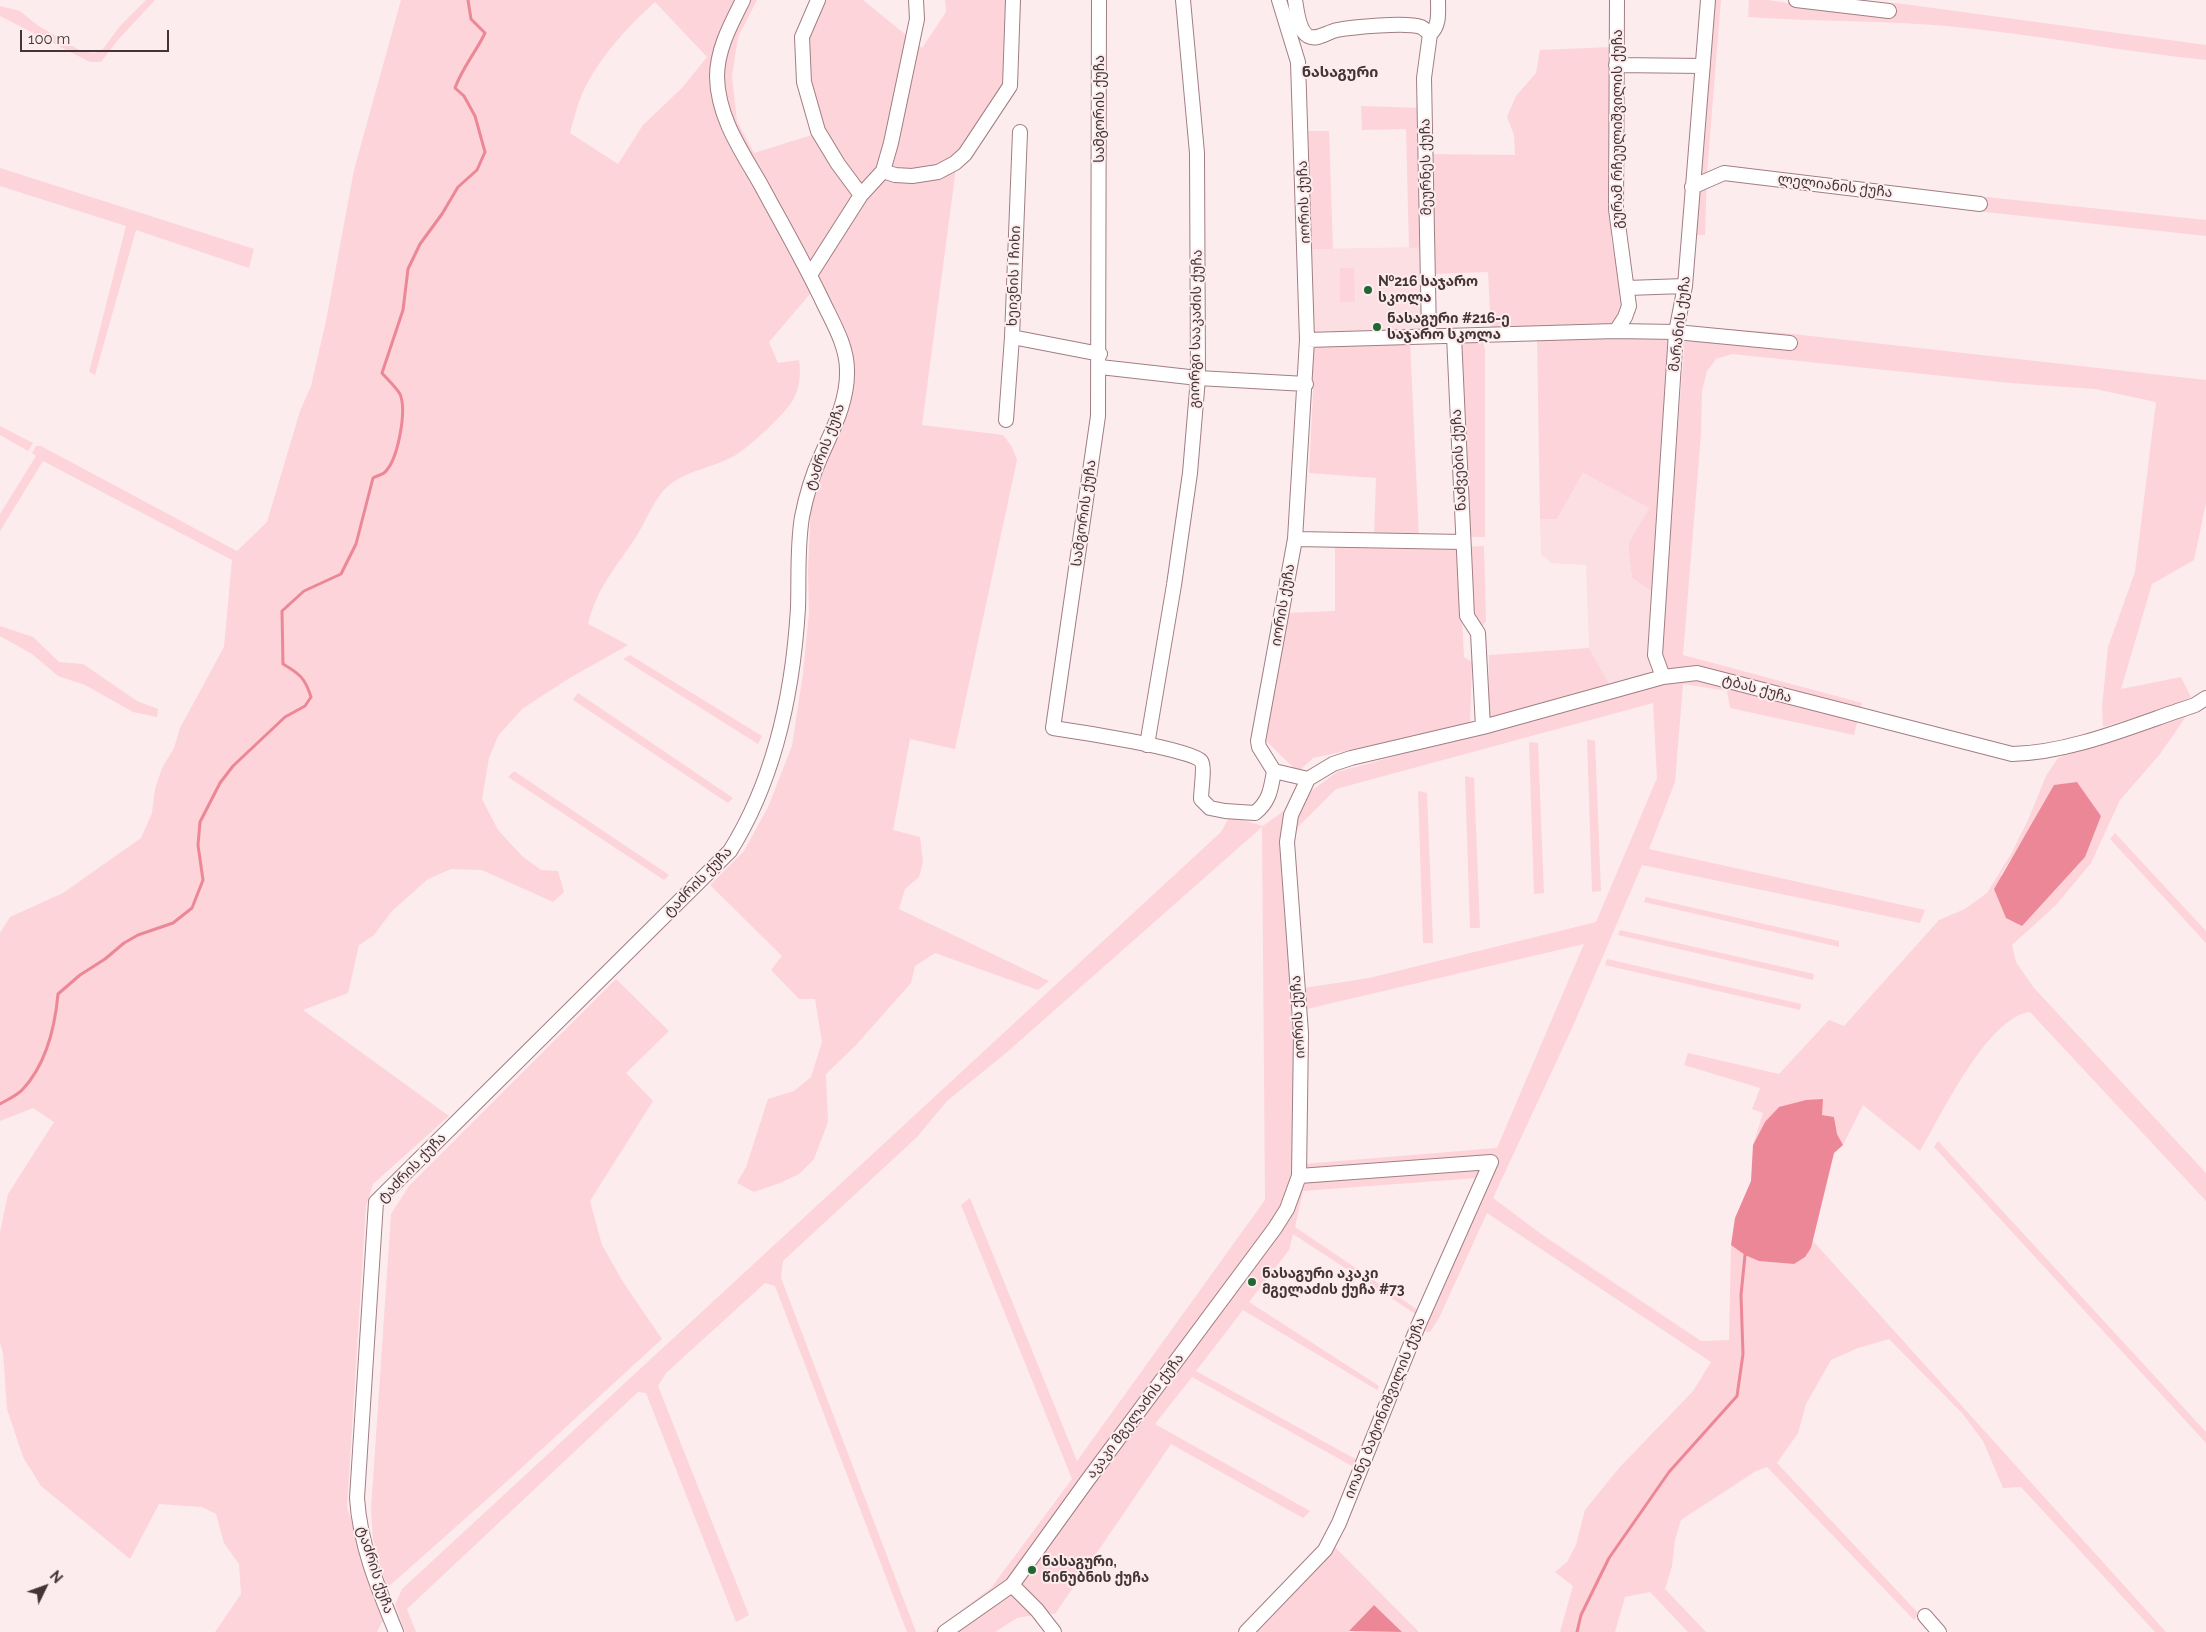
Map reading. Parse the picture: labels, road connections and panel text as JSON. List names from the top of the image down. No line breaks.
{"streets":{"street":["სამგორის ქუჩა","გურამ რჩეულიშვილის ქუჩა","მეურნეს ქუჩა","ლელიანის ქუჩა","იორის ქუჩა","ხეივნის I ჩიხი","მარანის ქუჩა","გიორგი სააკაძის ქუჩა","ტაძრის ქუჩა","ნაძვების ქუჩა","ტბას ქუჩა","იოანე ბატონიშვილის ქუჩა","აკაკი მგელაძის ქუჩა"]},"crossings":[["სამგორის ქუჩა","იორის ქუჩა"],["სამგორის ქუჩა","გიორგი სააკაძის ქუჩა"],["ლელიანის ქუჩა","მარანის ქუჩა"],["იორის ქუჩა","ტბას ქუჩა"],["იორის ქუჩა","იოანე ბატონიშვილის ქუჩა"],["იორის ქუჩა","აკაკი მგელაძის ქუჩა"],["მარანის ქუჩა","ტბას ქუჩა"],["ნაძვების ქუჩა","ტბას ქუჩა"],["იოანე ბატონიშვილის ქუჩა","აკაკი მგელაძის ქუჩა"]],"districts":["ნასაგური"],"places":["№216 საჯარო სკოლა","ნასაგური #216-ე საჯარო სკოლა","ნასაგური აკაკი მგელაძის ქუჩა #73","ნასაგური, წინუბნის ქუჩა"],"scale_bar":"100 m","north":"top right"}
